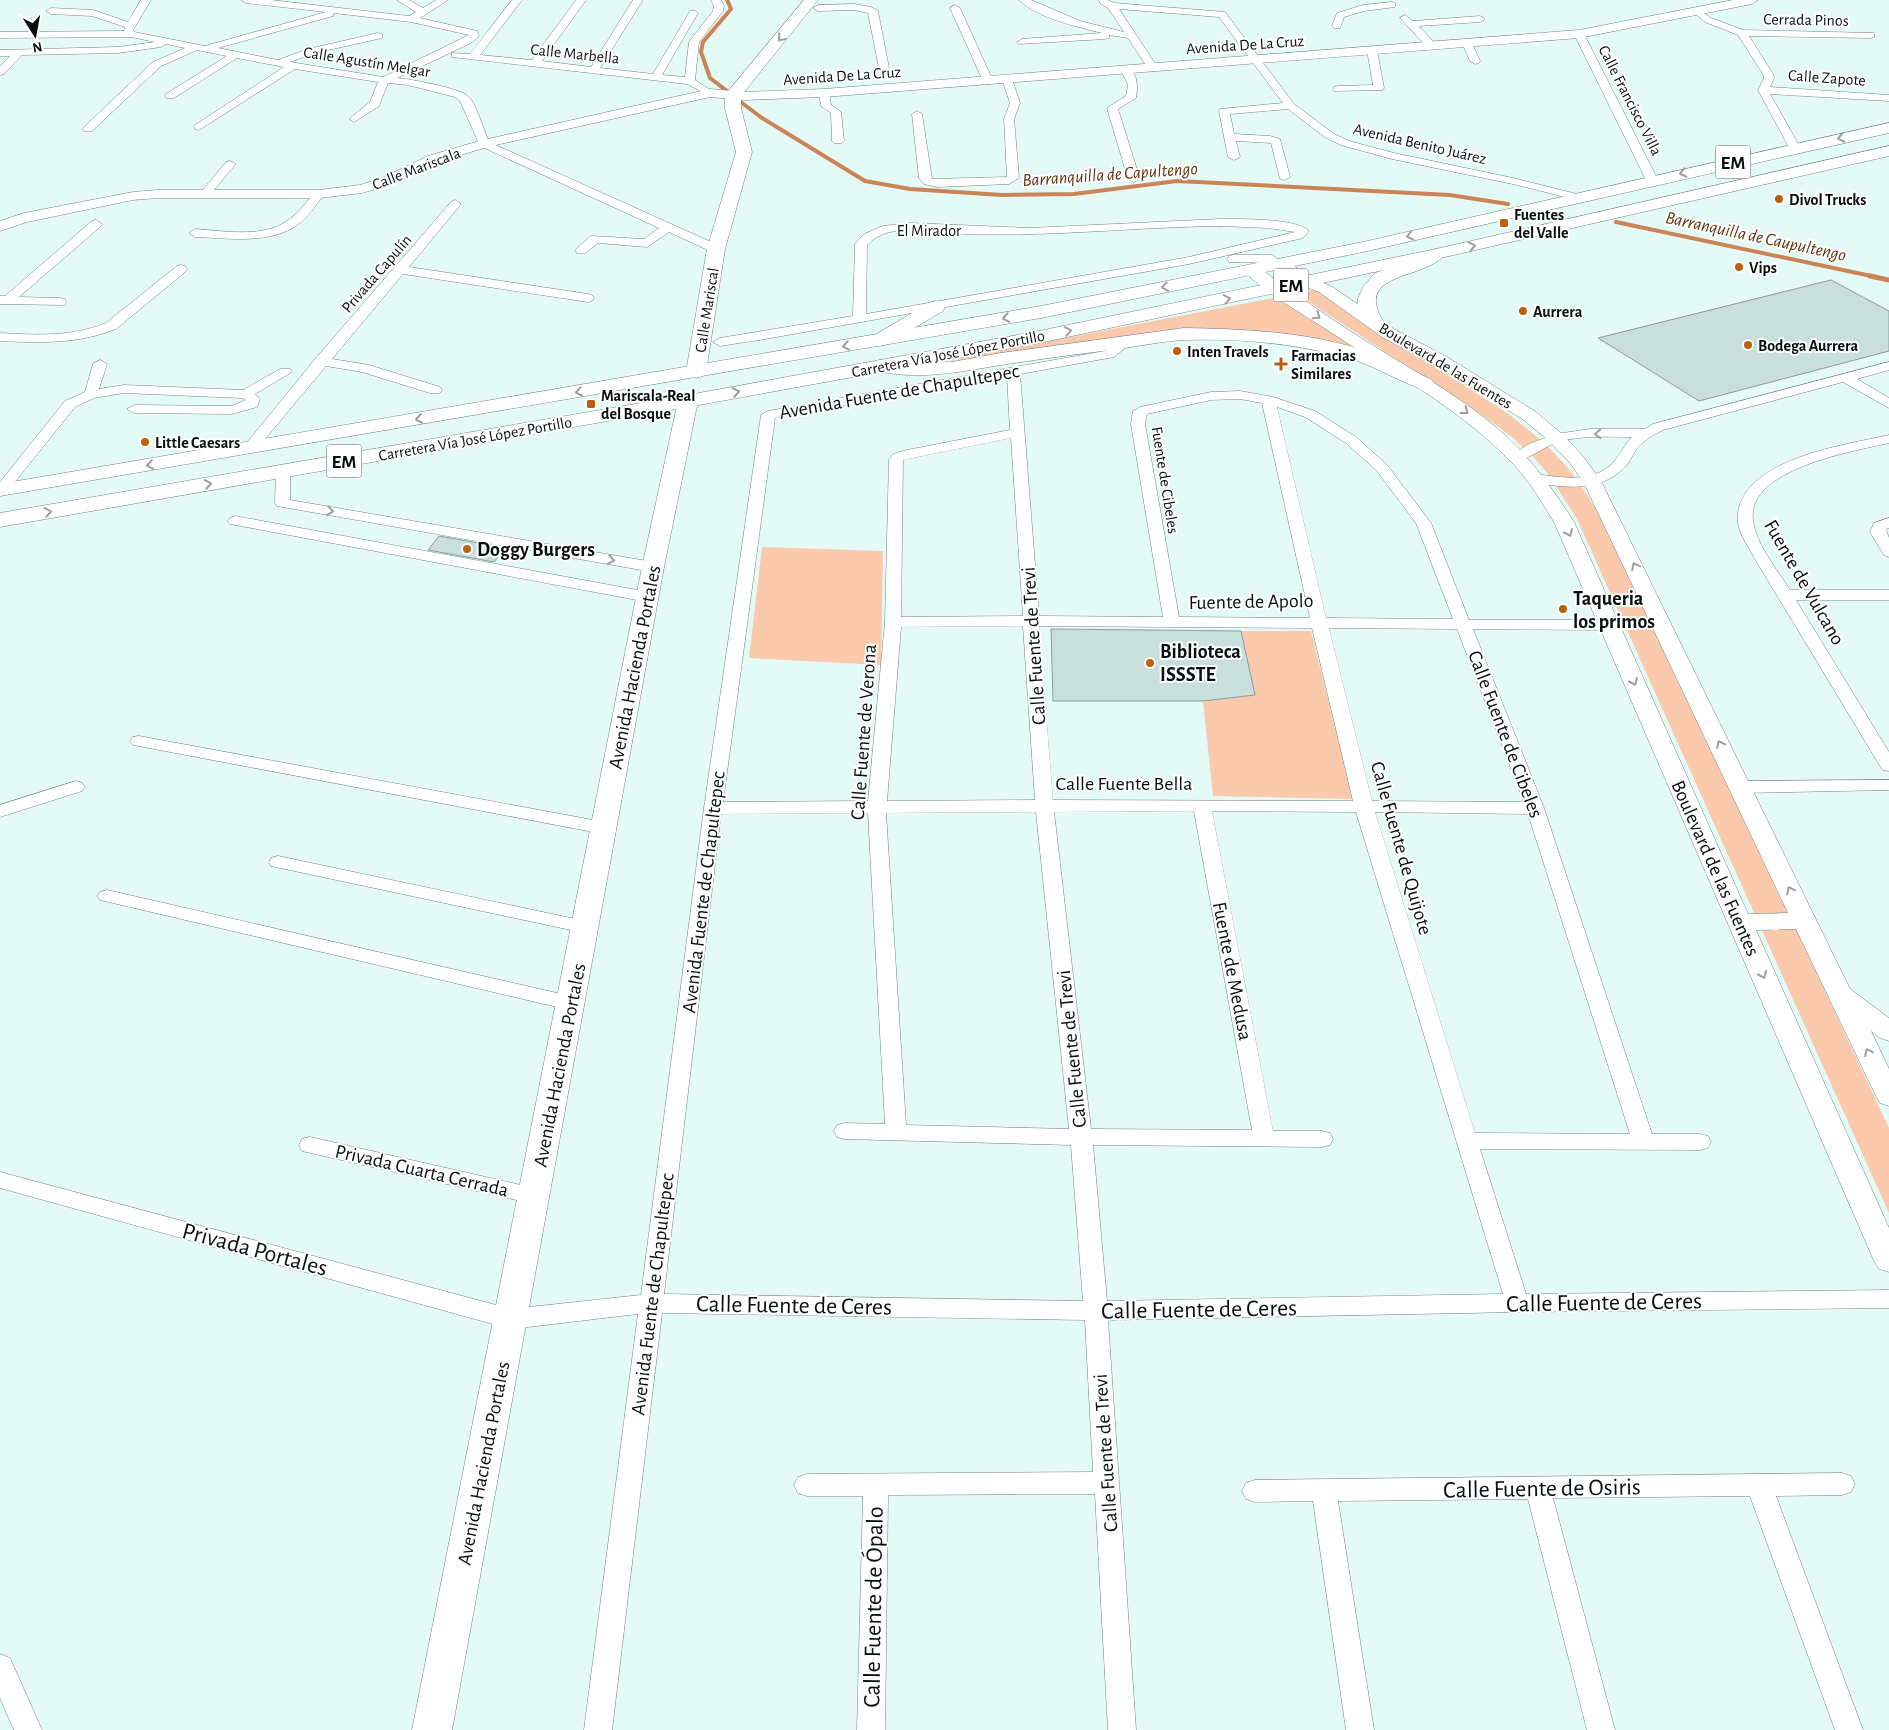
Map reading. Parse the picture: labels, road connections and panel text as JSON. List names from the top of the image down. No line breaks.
{"streets":{"main road":["EM","Calle Mariscal","Carretera Vía José López Portillo","Avenida Hacienda Portales"],"street":["Cerrada Pinos","Avenida De La Cruz","Calle Marbella","Calle Agustín Melgar","Calle Zapote","Calle Francisco Villa","Avenida Benito Juárez","Calle Mariscala","El Mirador","Privada Capulín","Boulevard de las Fuentes","Avenida Fuente de Chapultepec","Fuente de Cibeles","Fuente de Vulcano","Fuente de Apolo","Calle Fuente de Trevi","Calle Fuente de Verona","Calle Fuente de Cibeles","Calle Fuente Bella","Calle Fuente de Quijote","Fuente de Medusa","Privada Cuarta Cerrada","Privada Portales","Calle Fuente de Ceres","Calle Fuente de Osiris","Calle Fuente de Ópalo"]},"crossings":[["Avenida De La Cruz","Calle Francisco Villa"],["Avenida De La Cruz","Avenida Benito Juárez"],["Avenida De La Cruz","Calle Mariscala"],["Calle Marbella","Calle Mariscala"],["Calle Agustín Melgar","Calle Mariscala"],["Calle Francisco Villa","Carretera Vía José López Portillo"],["Avenida Benito Juárez","Carretera Vía José López Portillo"],["Calle Mariscal","Carretera Vía José López Portillo"],["Carretera Vía José López Portillo","Boulevard de las Fuentes"],["Carretera Vía José López Portillo","Avenida Hacienda Portales"],["Boulevard de las Fuentes","Fuente de Apolo"],["Avenida Fuente de Chapultepec","Calle Fuente de Trevi"],["Avenida Fuente de Chapultepec","Calle Fuente Bella"],["Avenida Fuente de Chapultepec","Calle Fuente de Ceres"],["Fuente de Cibeles","Fuente de Apolo"],["Fuente de Cibeles","Calle Fuente de Cibeles"],["Fuente de Cibeles","Calle Fuente de Quijote"],["Fuente de Apolo","Calle Fuente de Trevi"],["Fuente de Apolo","Calle Fuente de Verona"],["Fuente de Apolo","Calle Fuente de Cibeles"],["Fuente de Apolo","Calle Fuente de Quijote"],["Calle Fuente de Trevi","Calle Fuente de Verona"],["Calle Fuente de Trevi","Calle Fuente Bella"],["Calle Fuente de Trevi","Calle Fuente de Ceres"],["Calle Fuente de Trevi","Calle Fuente de Ópalo"],["Avenida Hacienda Portales","Privada Cuarta Cerrada"],["Avenida Hacienda Portales","Privada Portales"],["Avenida Hacienda Portales","Calle Fuente de Ceres"],["Calle Fuente de Verona","Calle Fuente Bella"],["Calle Fuente de Cibeles","Calle Fuente Bella"],["Calle Fuente de Cibeles","Calle Fuente de Quijote"],["Calle Fuente Bella","Calle Fuente de Quijote"],["Calle Fuente Bella","Fuente de Medusa"],["Calle Fuente de Quijote","Calle Fuente de Ceres"],["Privada Portales","Calle Fuente de Ceres"]],"water":["Barranquilla de Capultengo","Barranquilla de Caupultengo"],"places":{"other":["Divol Trucks","Vips","Aurrera","Bodega Aurrera","Inten Travels","Little Caesars","Doggy Burgers","Taqueria los primos","Biblioteca ISSSTE"],"transit":["Fuentes del Valle","Mariscala-Real del Bosque"],"health":["Farmacias Similares"]},"north":"bottom"}
